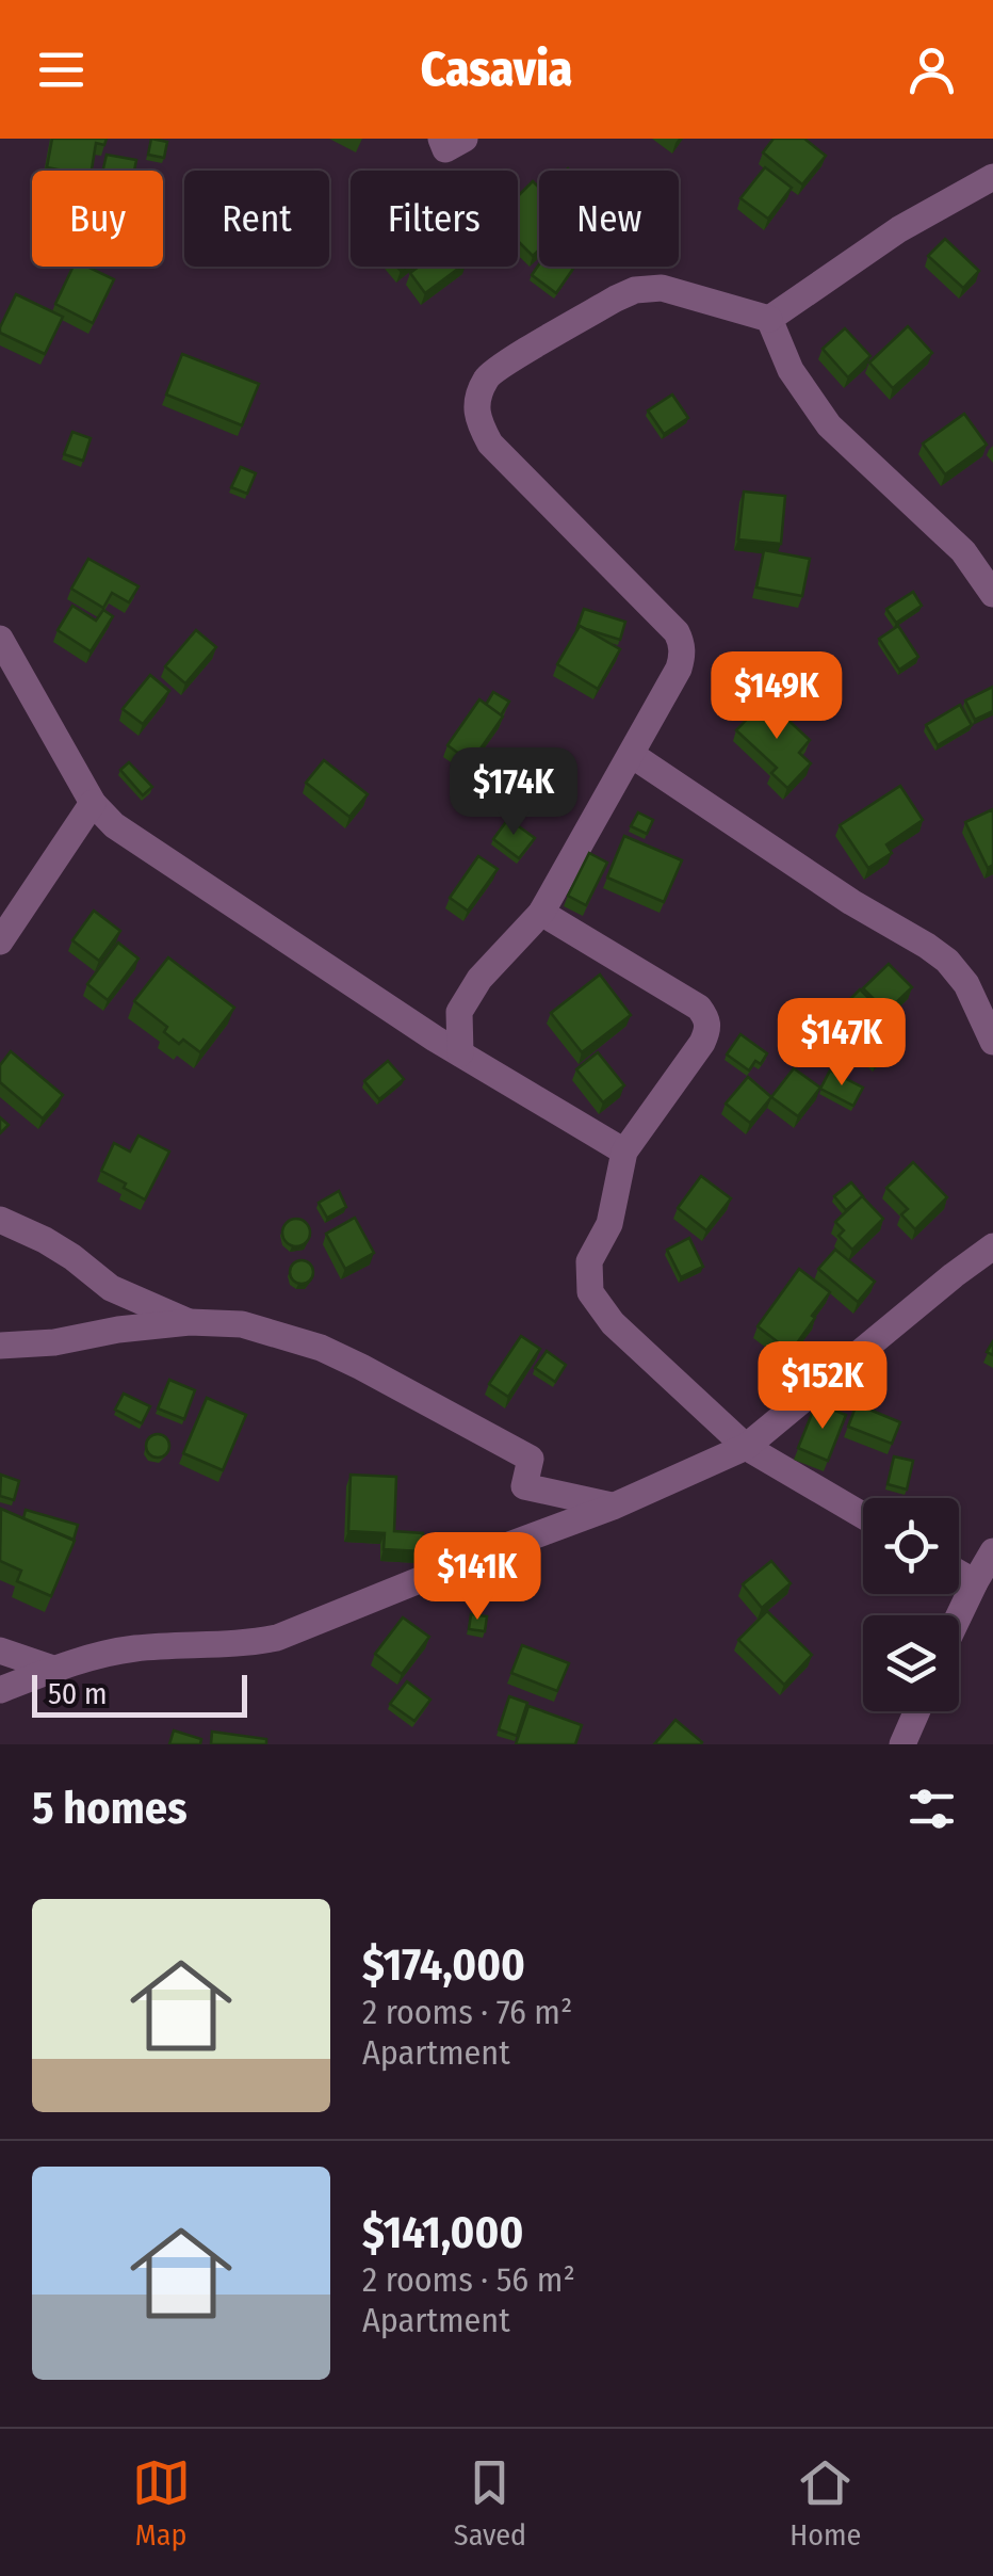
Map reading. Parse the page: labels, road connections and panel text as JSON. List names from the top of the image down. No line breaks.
{"scale_bar":"50 m","page":{"header":"Casavia","chip":["Buy","Rent","Filters","New"],"price":["$149K","$174K","$147K","$152K","$141K"],"scale":"50 m","heading":"5 homes","list":[{"name":"$174,000","note":"2 rooms · 76 m² · Apartment"},{"name":"$141,000","note":"2 rooms · 56 m² · Apartment"}],"tabs":["Map","Saved","Home"]}}
